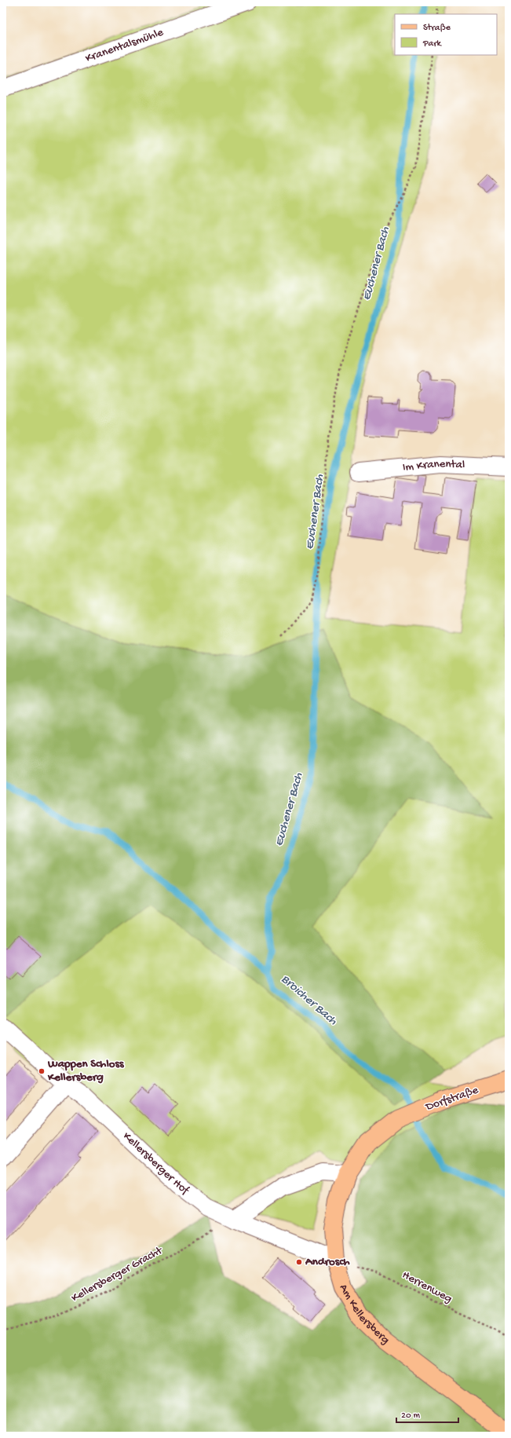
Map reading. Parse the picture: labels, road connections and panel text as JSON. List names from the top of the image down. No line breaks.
{"streets":{"main road":["Dorfstraße","Am Kellersberg"],"street":["Kranentalsmühle","Im Kranental","Kellersberger Hof"],"path":["Kellersberger Gracht","Herrenweg"]},"crossings":[["Dorfstraße","Am Kellersberg"],["Kellersberger Hof","Kellersberger Gracht"],["Kellersberger Hof","Herrenweg"],["Kellersberger Hof","Am Kellersberg"],["Herrenweg","Am Kellersberg"]],"water":["Euchener Bach","Broicher Bach"],"places":["Wappen Schloss Kellersberg","Androsch"],"legend":["Straße","Park"],"scale_bar":"20 m"}
